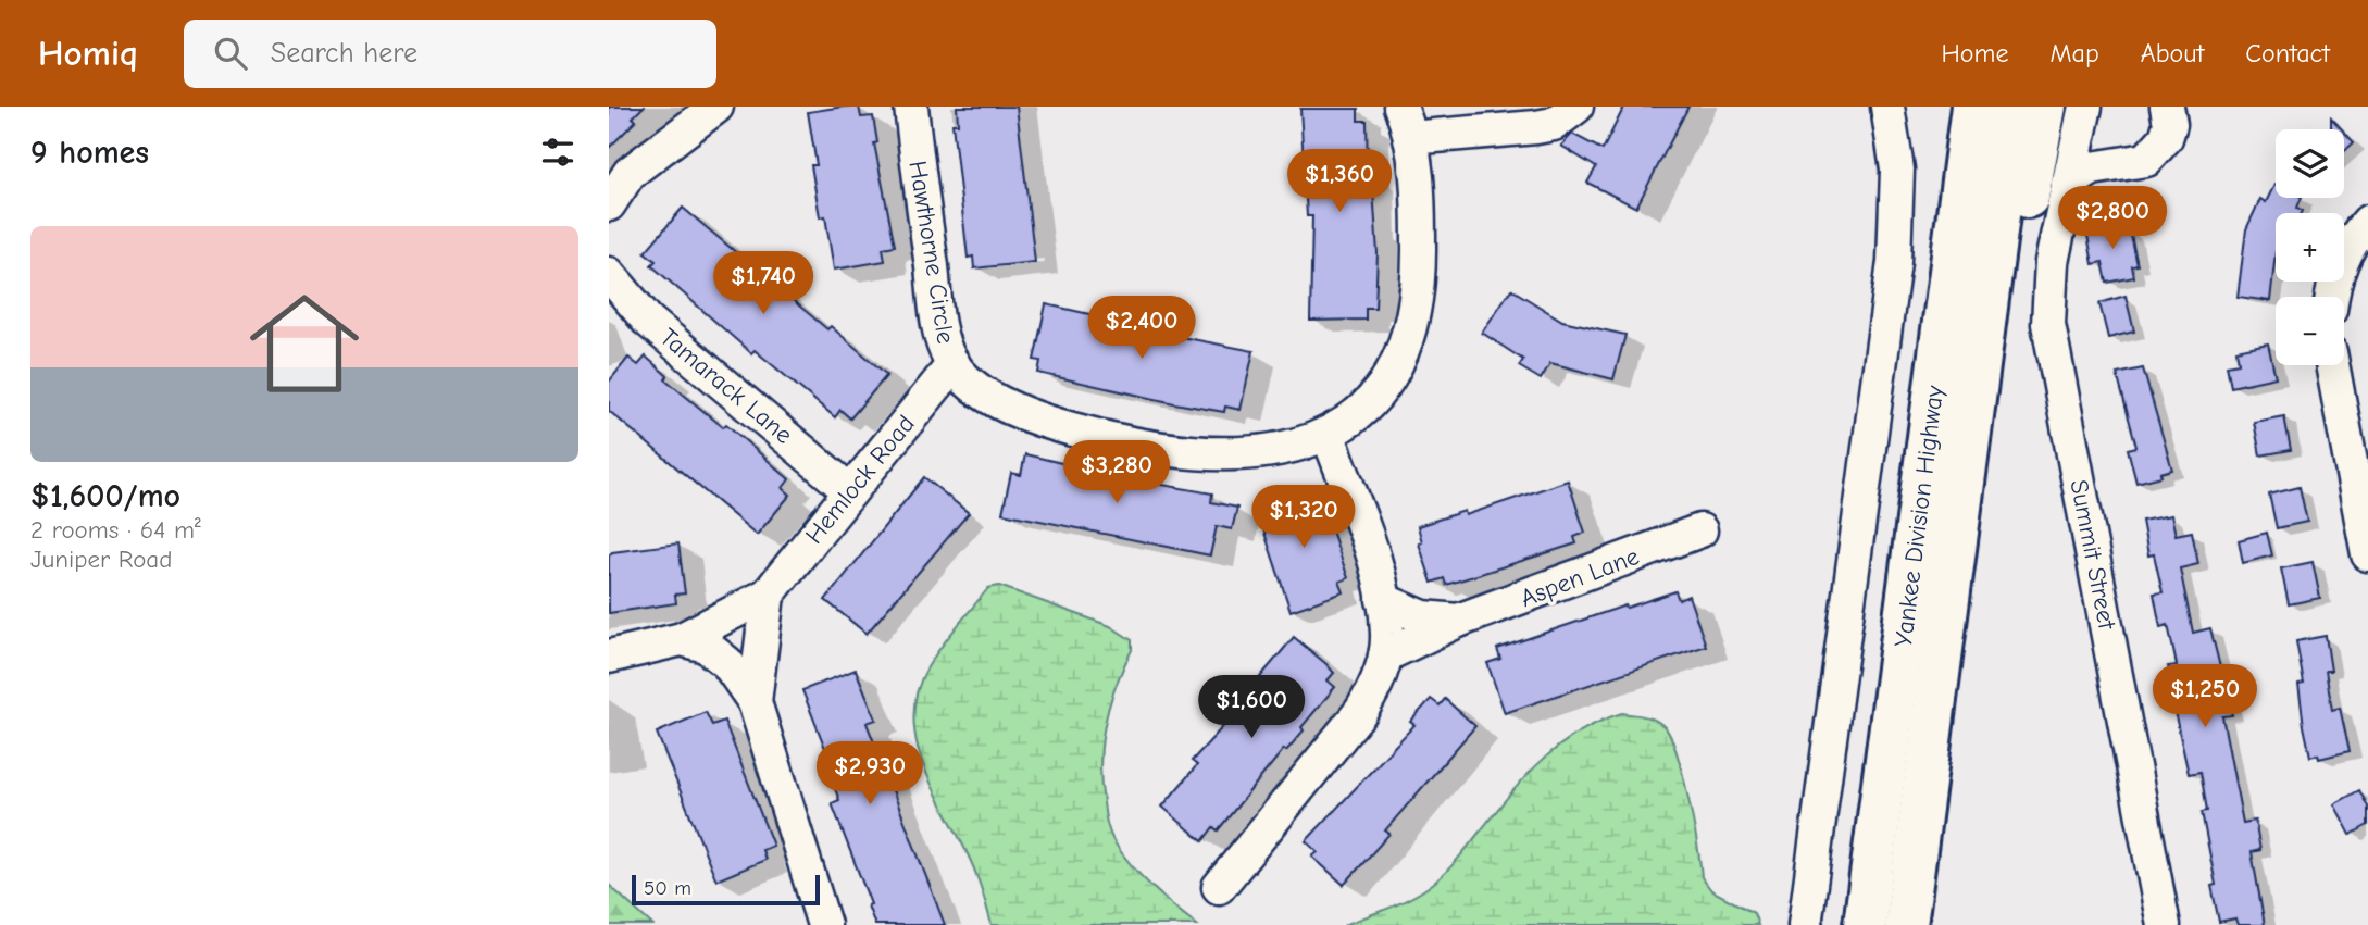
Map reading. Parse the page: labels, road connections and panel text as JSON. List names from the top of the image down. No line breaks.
{"streets":{"highway":["Yankee Division Highway"],"street":["Hawthorne Circle","Tamarack Lane","Hemlock Road","Summit Street","Aspen Lane"]},"crossings":[["Hawthorne Circle","Hemlock Road"],["Tamarack Lane","Hemlock Road"]],"scale_bar":"50 m","page":{"header":"Homiq","search":"Search here","nav":["Home","Map","About","Contact"],"heading":"9 homes","map_buttons":["+","−"],"price":["$1,360","$2,800","$1,740","$2,400","$3,280","$1,320","$1,250","$1,600","$2,930"],"list":[{"name":"$1,600/mo","note":"2 rooms · 64 m² · Juniper Road"}],"scale":"50 m"}}
